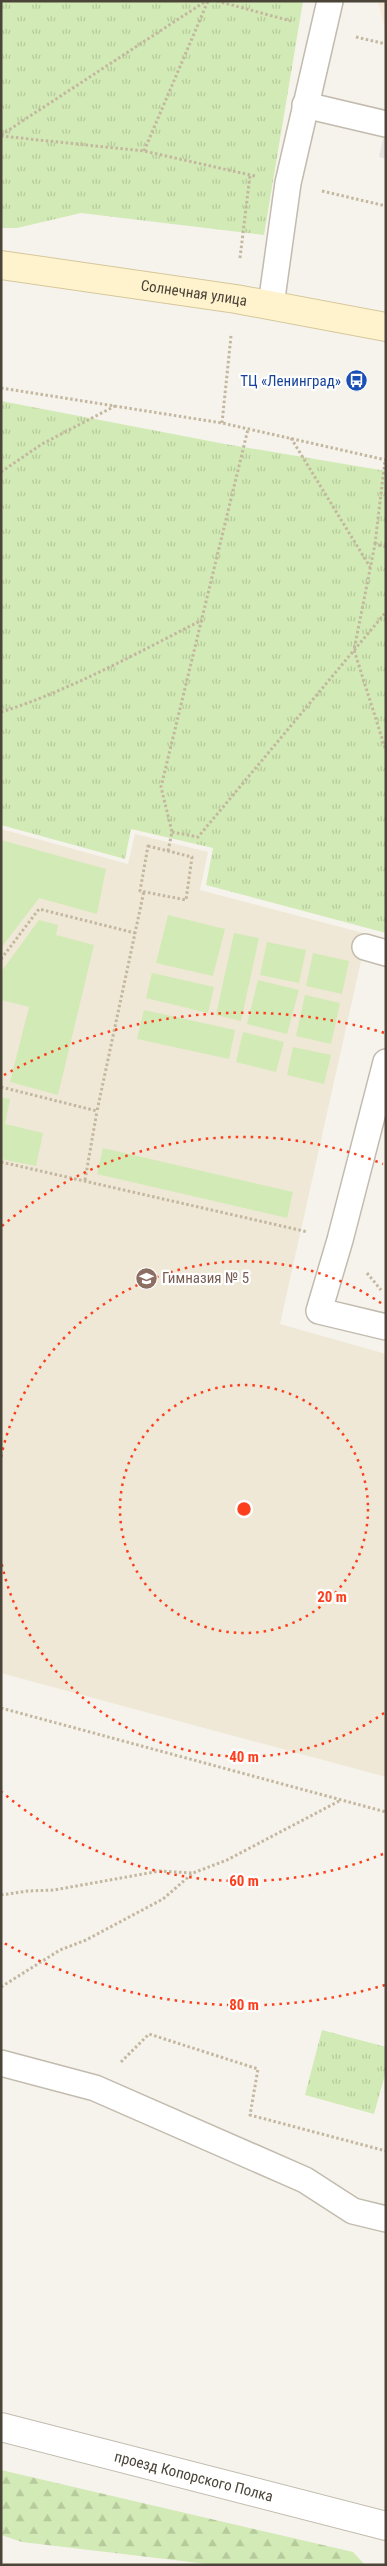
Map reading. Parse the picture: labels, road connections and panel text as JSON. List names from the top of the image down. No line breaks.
{"streets":{"street":["Солнечная улица","проезд Копорского Полка"]},"places":{"bus stop":["ТЦ «Ленинград»"],"school or university":["Гимназия № 5"]},"rings":["20 m","40 m","60 m","80 m"]}
